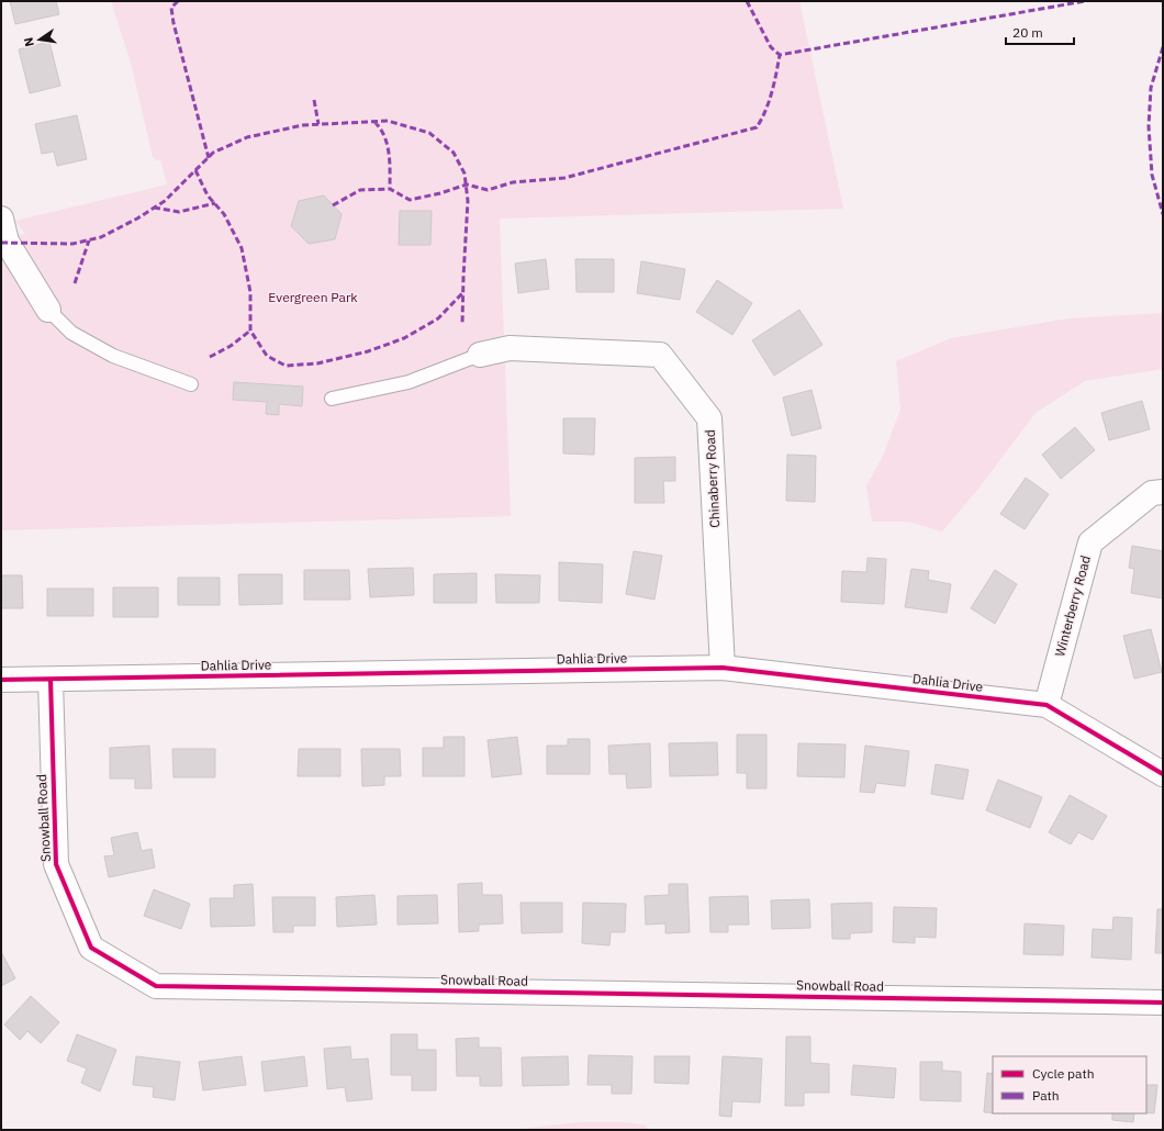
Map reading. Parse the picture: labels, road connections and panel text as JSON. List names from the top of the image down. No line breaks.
{"streets":{"street":["Chinaberry Road","Winterberry Road","Dahlia Drive","Snowball Road"]},"crossings":[["Chinaberry Road","Dahlia Drive"],["Winterberry Road","Dahlia Drive"],["Dahlia Drive","Snowball Road"]],"parks":["Evergreen Park"],"legend":["Cycle path","Path"],"scale_bar":"20 m","north":"left"}
